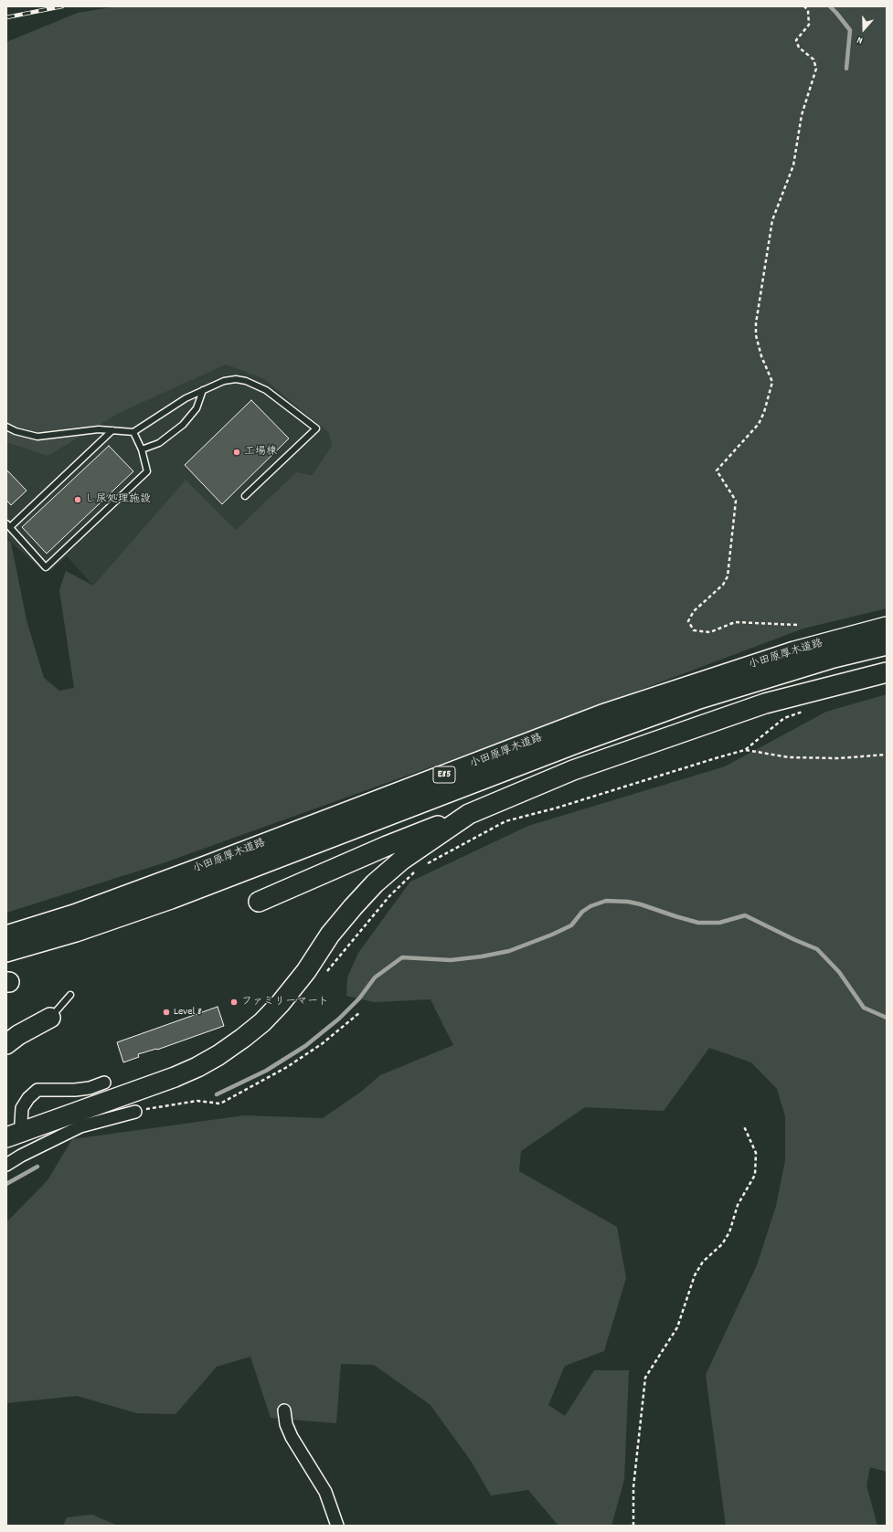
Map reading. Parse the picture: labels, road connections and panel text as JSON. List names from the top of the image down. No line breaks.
{"streets":{"highway":["小田原厚木道路","E85"]},"places":["工場棟","し尿処理施設","ファミリーマート","Level 8"],"north":"bottom"}
